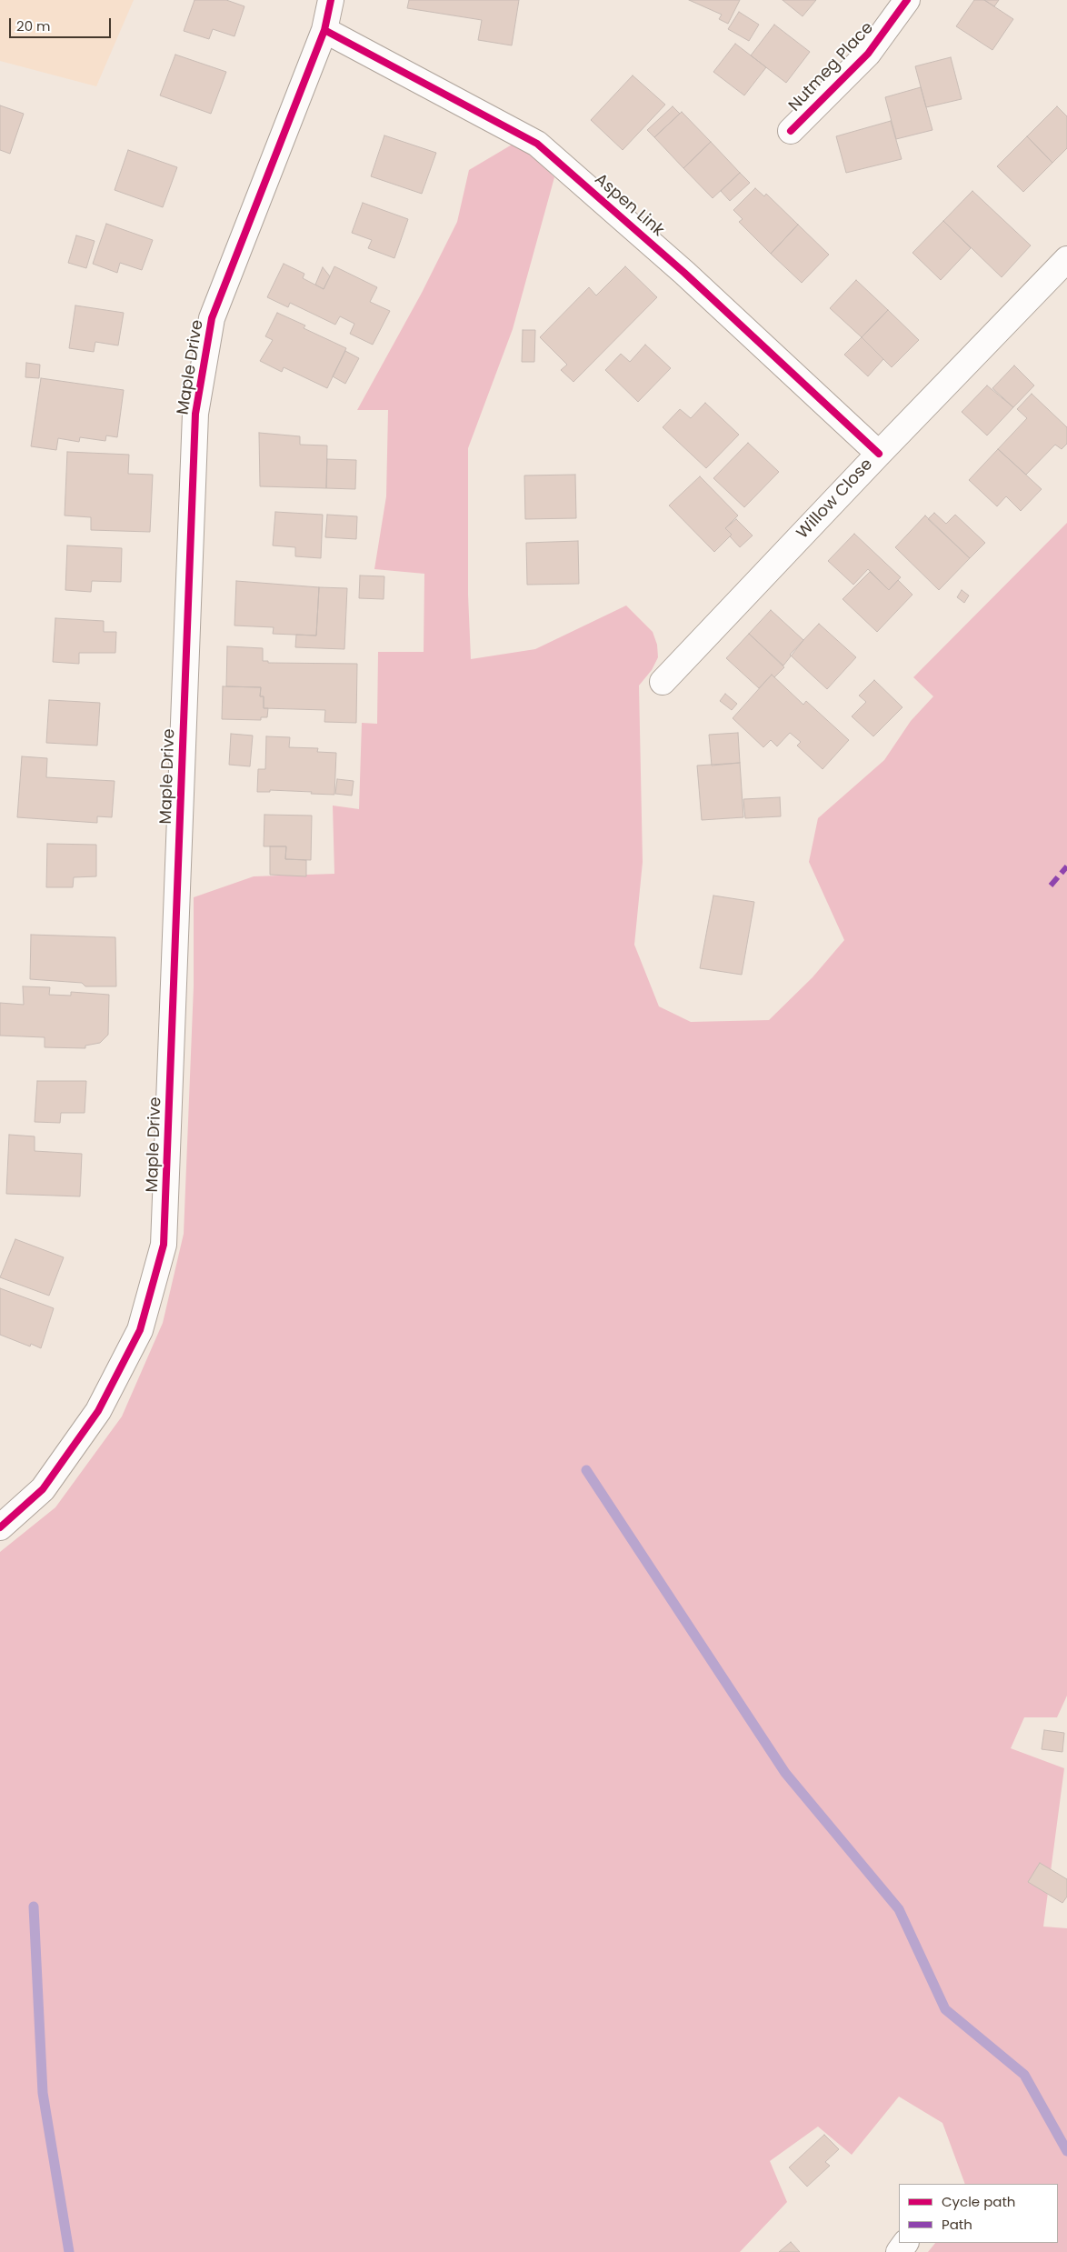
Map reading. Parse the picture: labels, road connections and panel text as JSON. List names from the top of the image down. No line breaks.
{"streets":{"street":["Nutmeg Place","Aspen Link","Maple Drive","Willow Close"]},"crossings":[["Aspen Link","Maple Drive"],["Aspen Link","Willow Close"]],"legend":["Cycle path","Path"],"scale_bar":"20 m"}
